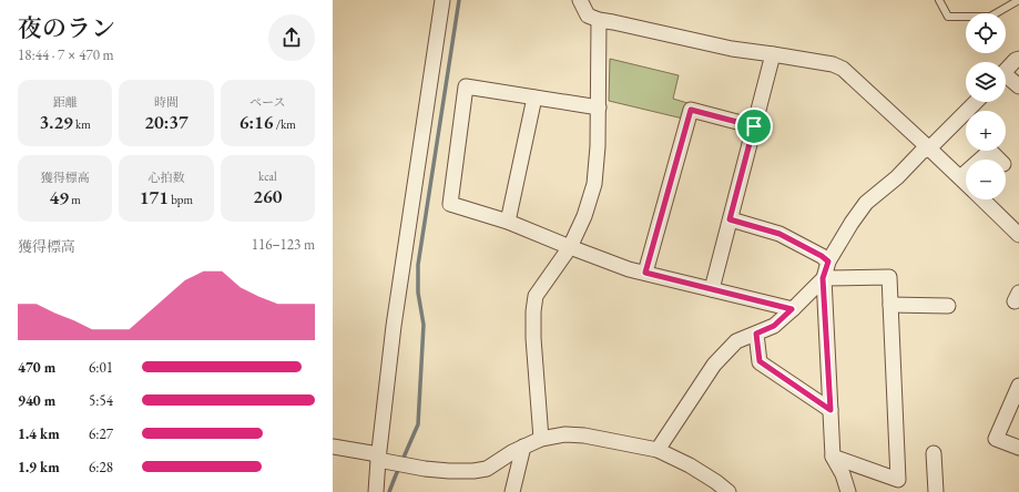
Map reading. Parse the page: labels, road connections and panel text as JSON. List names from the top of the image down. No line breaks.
{"page":{"heading":["夜のラン","18:44 · 7 × 470 m"],"map_buttons":["+","−"],"stats":[["距離","3.29 km"],["時間","20:37"],["ペース","6:16 /km"],["獲得標高","49 m"],["心拍数","171 bpm"],["kcal","260"]],"chart":["獲得標高","116–123 m"],"list":[{"name":"470 m","note":"6:01"},{"name":"940 m","note":"5:54"},{"name":"1.4 km","note":"6:27"},{"name":"1.9 km","note":"6:28"}]}}
